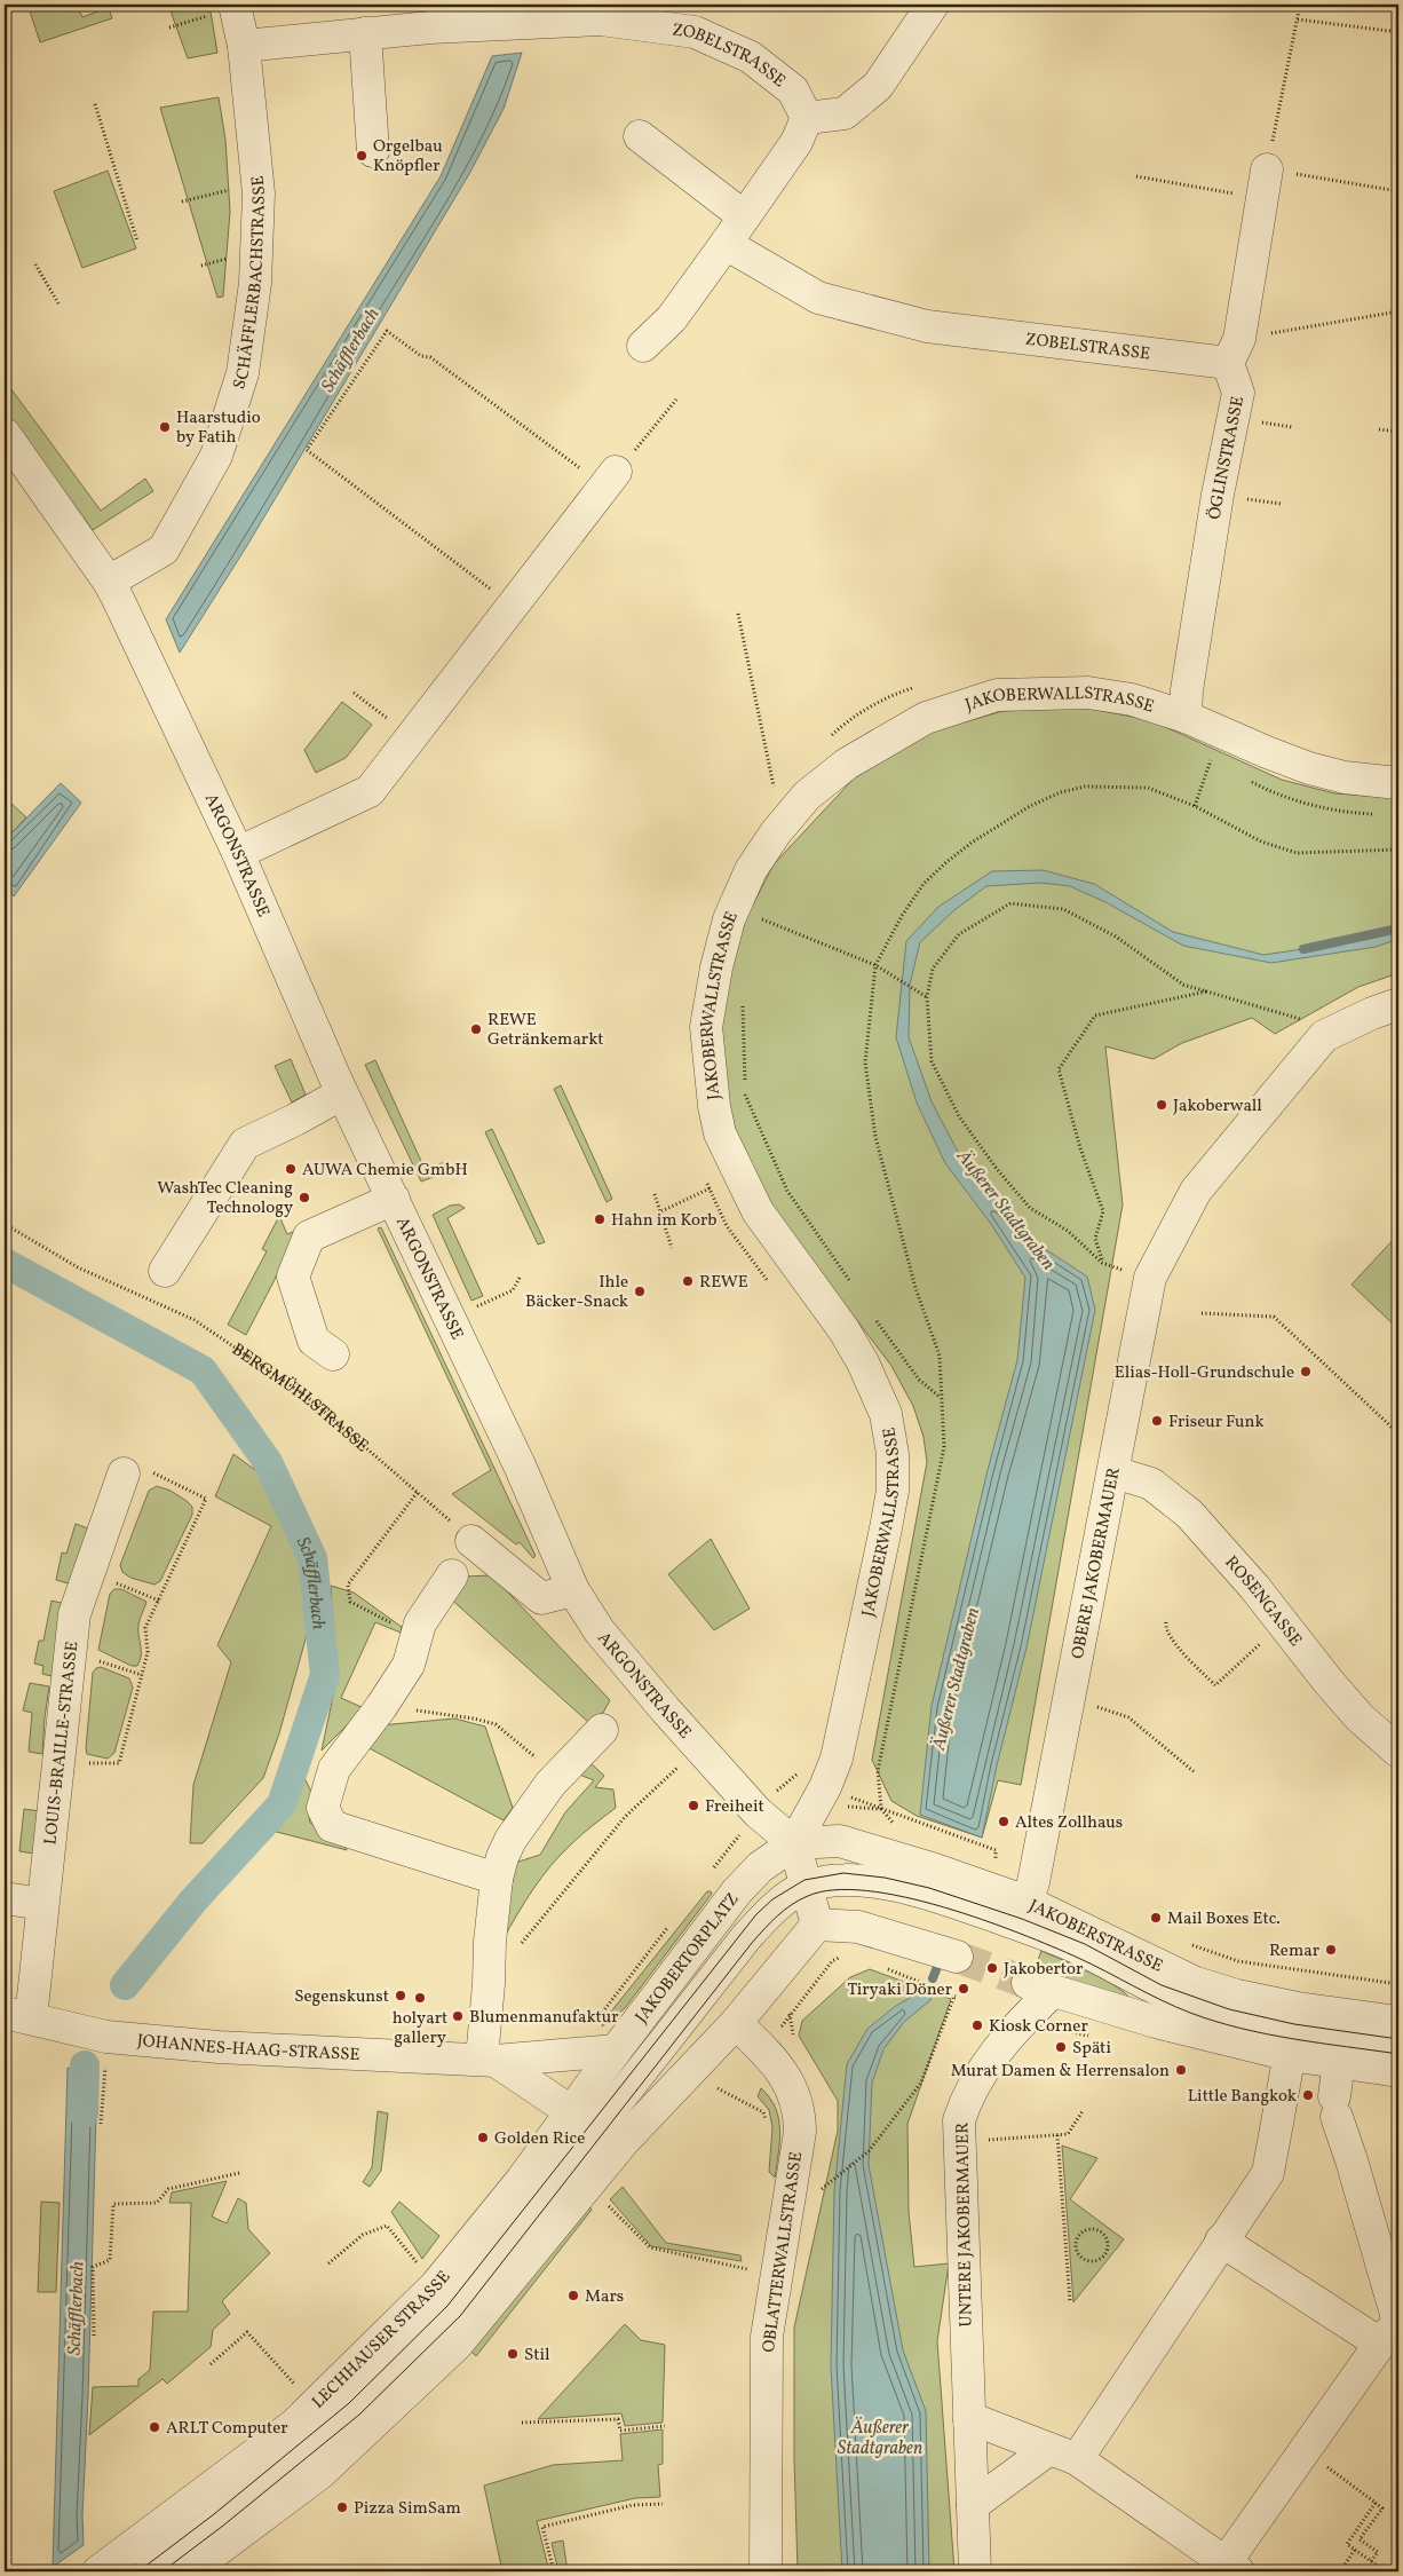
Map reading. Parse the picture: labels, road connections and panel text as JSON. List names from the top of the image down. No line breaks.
{"streets":{"street":["ZOBELSTRASSE","SCHÄFFLERBACHSTRASSE","ÖGLINSTRASSE","JAKOBERWALLSTRASSE","ARGONSTRASSE","OBERE JAKOBERMAUER","ROSENGASSE","LOUIS-BRAILLE-STRASSE","JAKOBERSTRASSE","JAKOBERTORPLATZ","JOHANNES-HAAG-STRASSE","UNTERE JAKOBERMAUER","OBLATTERWALLSTRASSE","LECHHAUSER STRASSE"],"path":["BERGMÜHLSTRASSE"]},"crossings":[["ZOBELSTRASSE","SCHÄFFLERBACHSTRASSE"],["ZOBELSTRASSE","ÖGLINSTRASSE"],["SCHÄFFLERBACHSTRASSE","ARGONSTRASSE"],["ÖGLINSTRASSE","JAKOBERWALLSTRASSE"],["JAKOBERWALLSTRASSE","ARGONSTRASSE"],["JAKOBERWALLSTRASSE","JAKOBERSTRASSE"],["JAKOBERWALLSTRASSE","JAKOBERTORPLATZ"],["ARGONSTRASSE","JAKOBERSTRASSE"],["ARGONSTRASSE","JAKOBERTORPLATZ"],["OBERE JAKOBERMAUER","ROSENGASSE"],["OBERE JAKOBERMAUER","JAKOBERSTRASSE"],["LOUIS-BRAILLE-STRASSE","JOHANNES-HAAG-STRASSE"],["JAKOBERSTRASSE","JAKOBERTORPLATZ"],["JAKOBERSTRASSE","UNTERE JAKOBERMAUER"],["JAKOBERTORPLATZ","JOHANNES-HAAG-STRASSE"],["JAKOBERTORPLATZ","LECHHAUSER STRASSE"]],"water":["Schäfflerbach","Äußerer Stadtgraben"],"places":["Orgelbau Knöpfler","Haarstudio by Fatih","REWE Getränkemarkt","Jakoberwall","AUWA Chemie GmbH","WashTec Cleaning Technology","Hahn im Korb","REWE","Ihle Bäcker-Snack","Elias-Holl-Grundschule","Friseur Funk","Freiheit","Altes Zollhaus","Mail Boxes Etc.","Remar","Jakobertor","Tiryaki Döner","Segenskunst","holyart gallery","Blumenmanufaktur","Kiosk Corner","Späti","Murat Damen & Herrensalon","Little Bangkok","Golden Rice","Mars","Stil","ARLT Computer","Pizza SimSam"]}
